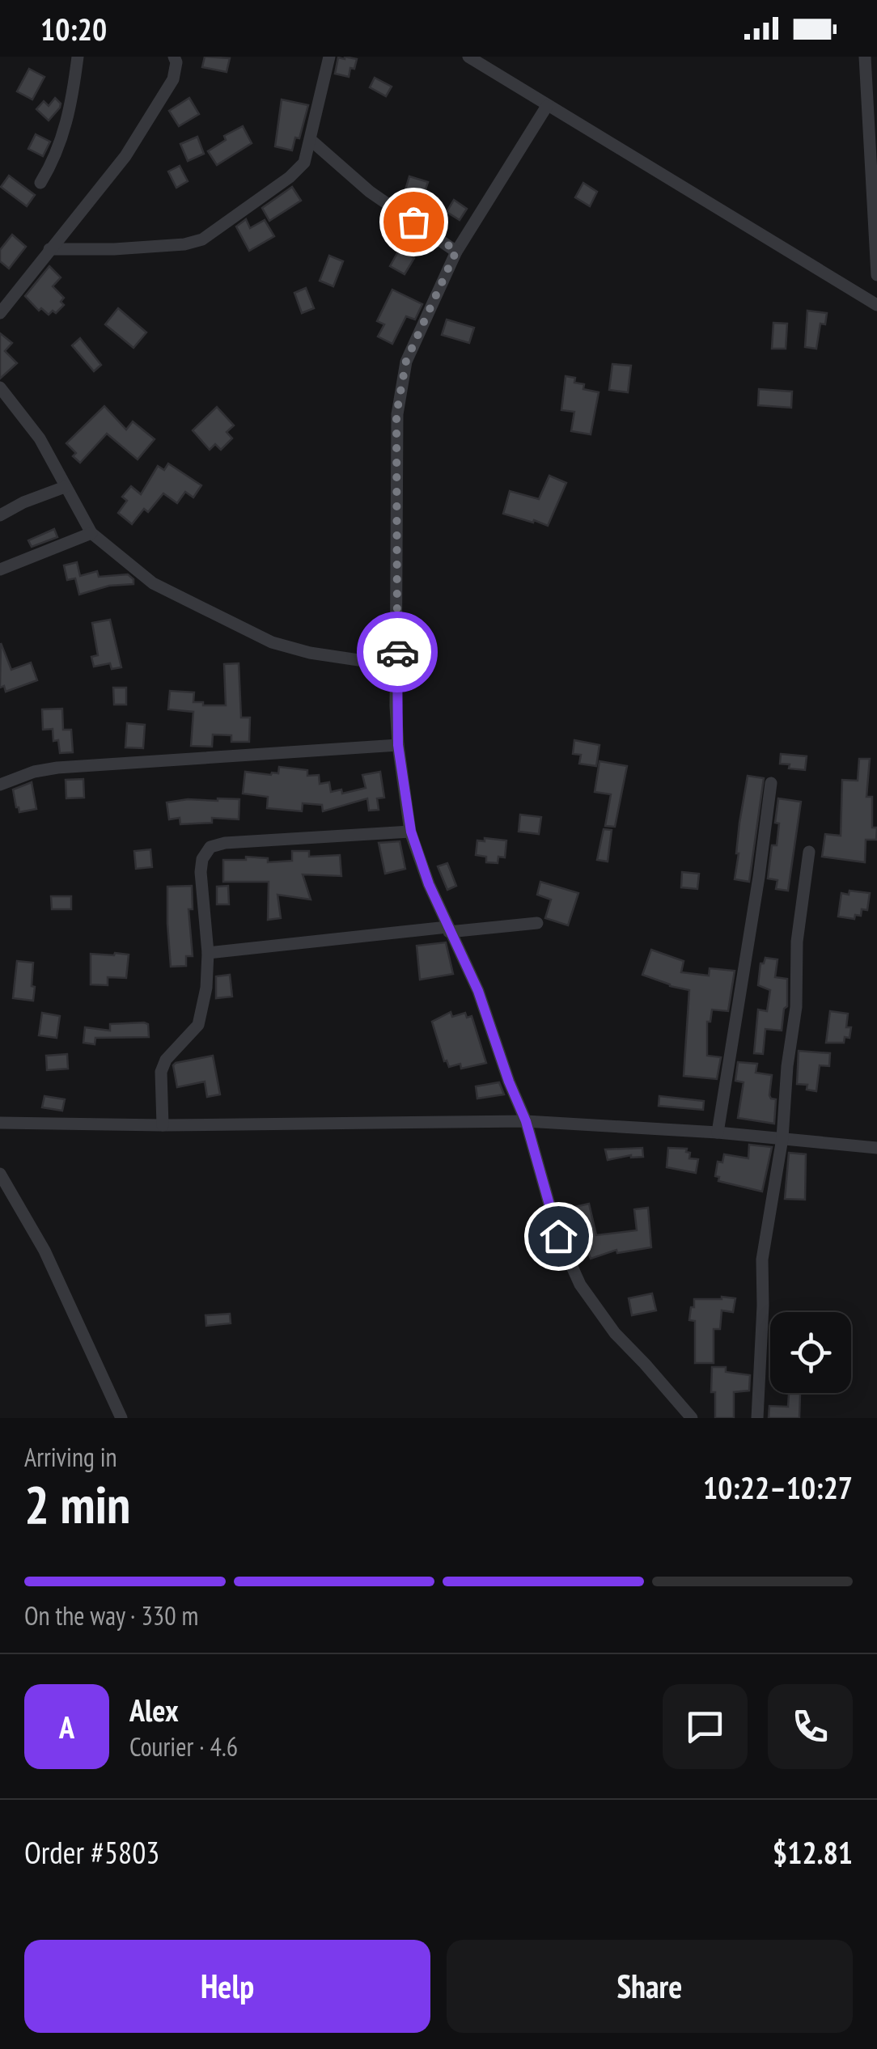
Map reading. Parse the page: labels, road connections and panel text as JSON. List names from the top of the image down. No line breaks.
{"page":{"status":"10:20","heading":["2 min","Arriving in","10:22–10:27"],"panel":["Alex","Courier · 4.6","Order #5803","$12.81"],"bar":"On the way · 330 m","round":"A","buttons":["Help","Share"]}}
